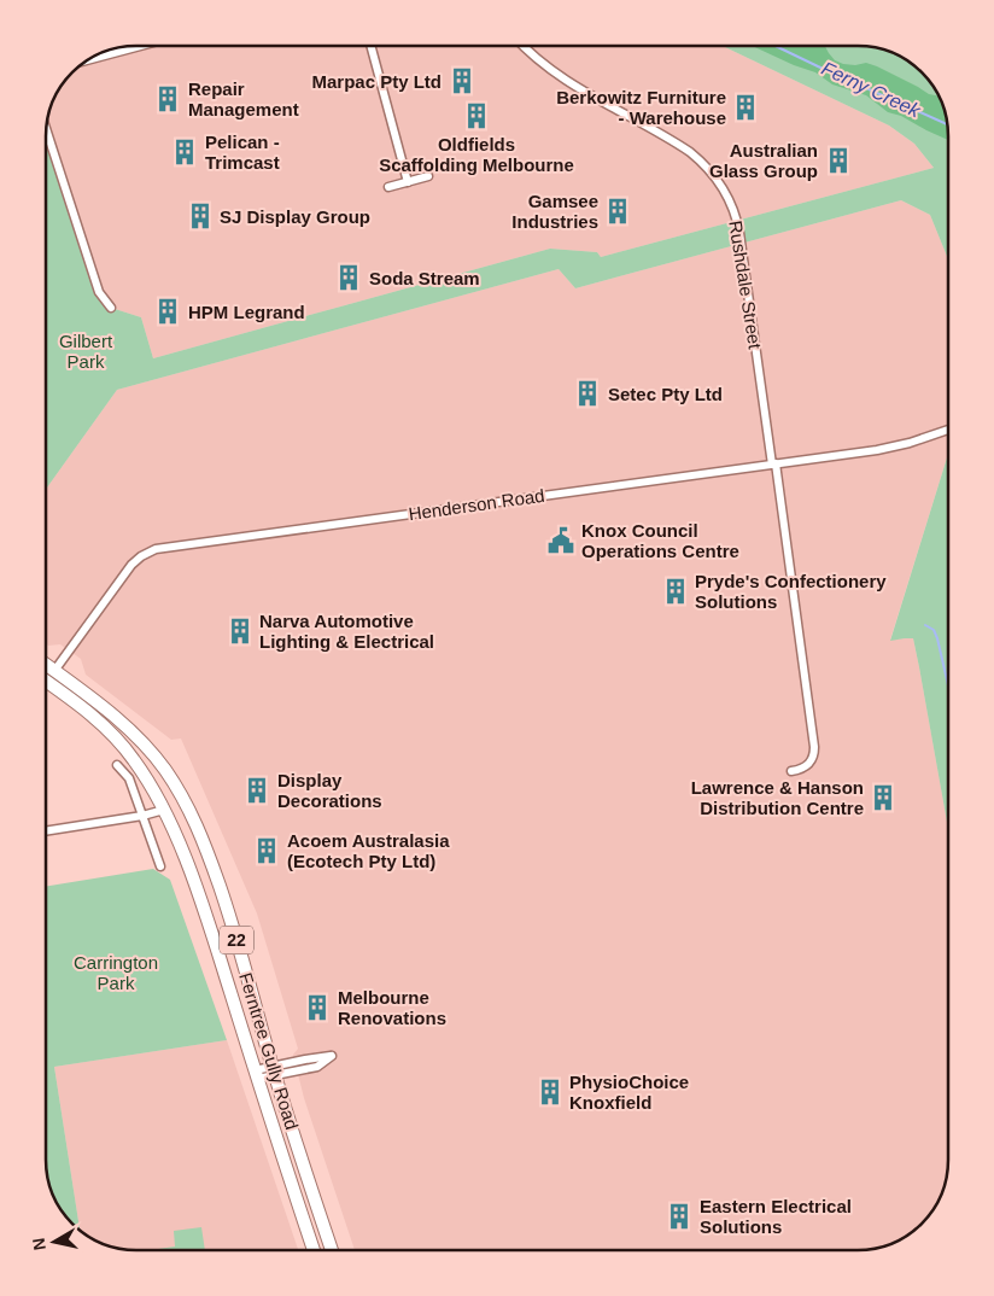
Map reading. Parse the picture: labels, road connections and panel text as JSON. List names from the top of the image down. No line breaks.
{"streets":{"main road":["22","Ferntree Gully Road"],"street":["Rushdale Street","Henderson Road"]},"crossings":[["Rushdale Street","Henderson Road"],["Henderson Road","Ferntree Gully Road"]],"water":["Ferny Creek"],"parks":["Gilbert Park","Carrington Park"],"places":{"building":["Marpac Pty Ltd","Repair Management","Berkowitz Furniture - Warehouse","Oldfields Scaffolding Melbourne","Pelican - Trimcast","Australian Glass Group","Gamsee Industries","SJ Display Group","Soda Stream","HPM Legrand","Setec Pty Ltd","Pryde's Confectionery Solutions","Narva Automotive Lighting & Electrical","Display Decorations","Lawrence & Hanson Distribution Centre","Acoem Australasia (Ecotech Pty Ltd)","Melbourne Renovations","PhysioChoice Knoxfield","Eastern Electrical Solutions"],"public building":["Knox Council Operations Centre"]},"north":"left"}
